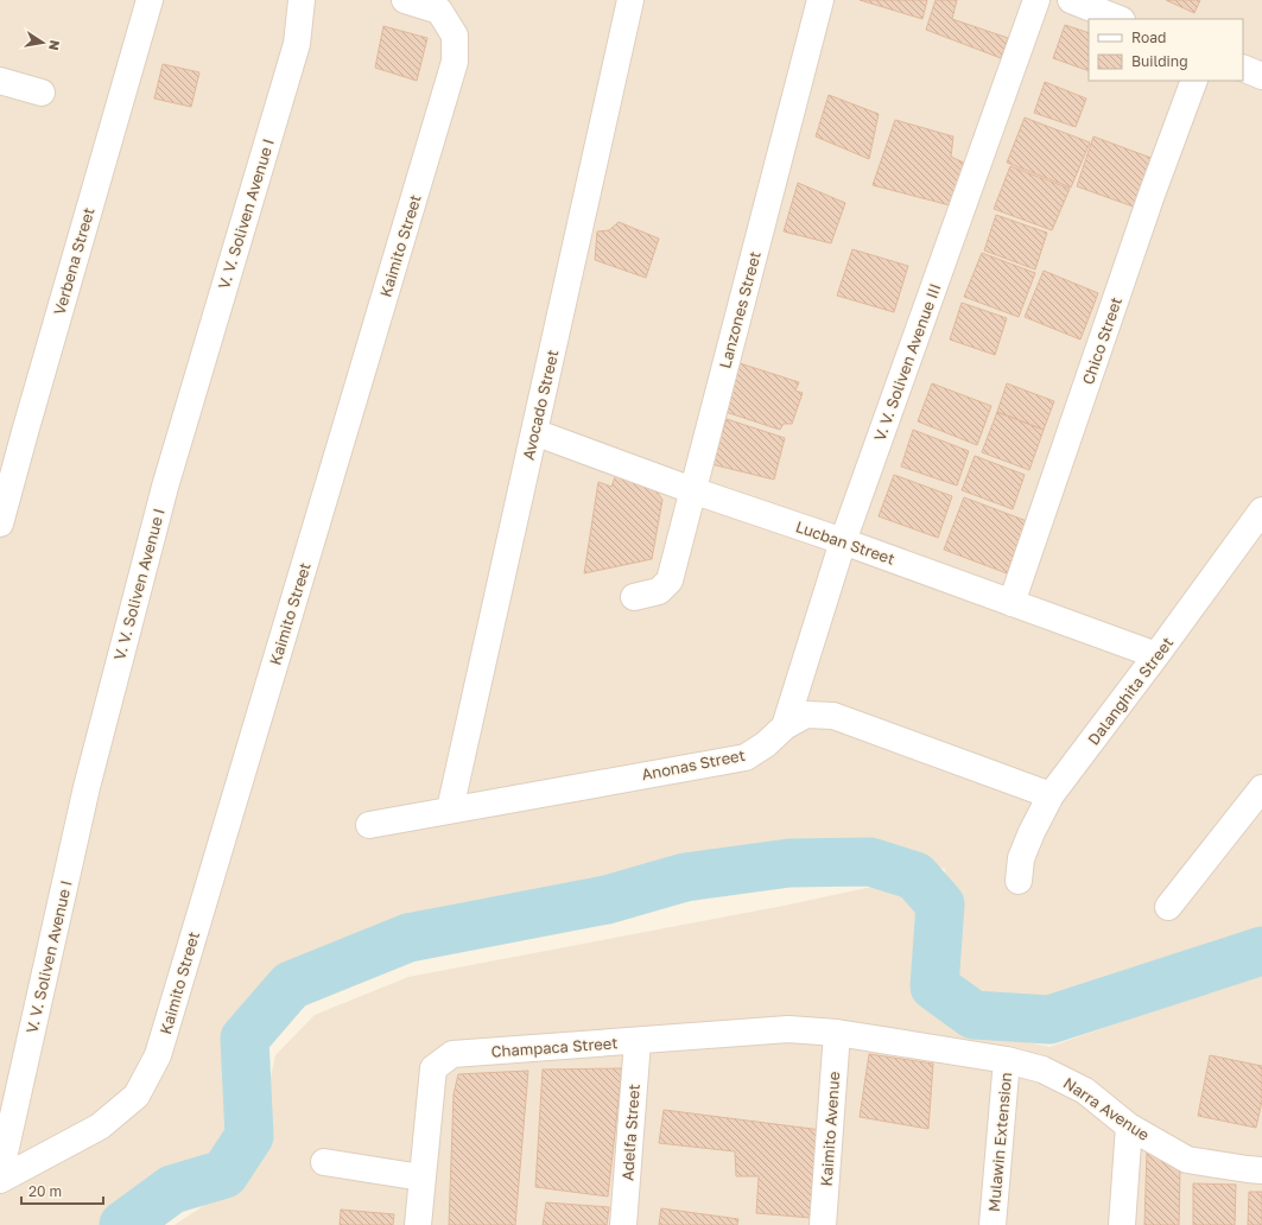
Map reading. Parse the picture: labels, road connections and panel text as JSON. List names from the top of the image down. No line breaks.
{"streets":{"street":["V. V. Soliven Avenue I","Kaimito Street","Verbena Street","Lanzones Street","Chico Street","V. V. Soliven Avenue III","Avocado Street","Lucban Street","Dalanghita Street","Anonas Street","Champaca Street","Narra Avenue","Kaimito Avenue","Adelfa Street","Mulawin Extension"]},"crossings":[["Lanzones Street","Lucban Street"],["Chico Street","Lucban Street"],["V. V. Soliven Avenue III","Lucban Street"],["V. V. Soliven Avenue III","Anonas Street"],["Avocado Street","Lucban Street"],["Avocado Street","Anonas Street"],["Lucban Street","Dalanghita Street"],["Dalanghita Street","Anonas Street"],["Champaca Street","Narra Avenue"],["Champaca Street","Kaimito Avenue"],["Champaca Street","Adelfa Street"],["Narra Avenue","Kaimito Avenue"],["Narra Avenue","Mulawin Extension"]],"legend":["Road","Building"],"scale_bar":"20 m","north":"right"}
